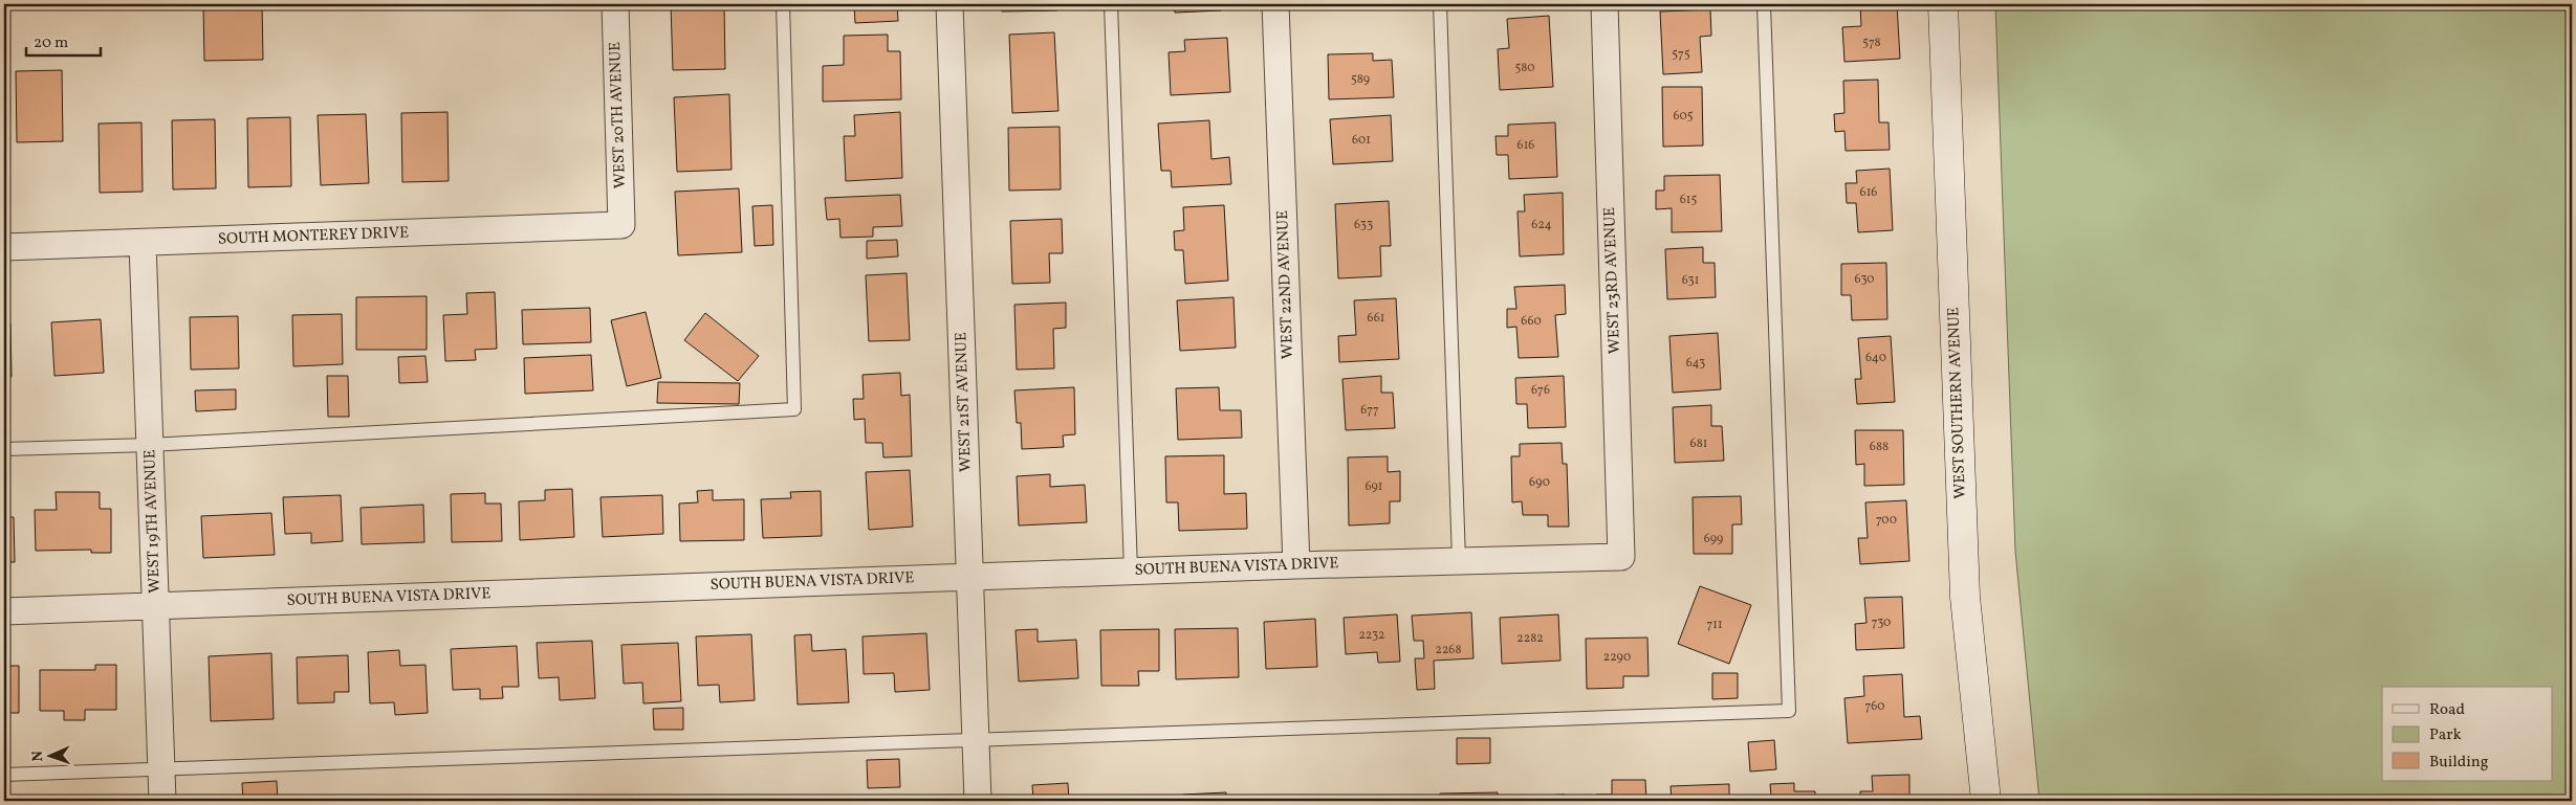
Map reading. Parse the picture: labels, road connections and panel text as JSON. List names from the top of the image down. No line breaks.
{"streets":{"main road":["WEST SOUTHERN AVENUE"],"street":["WEST 20TH AVENUE","SOUTH MONTEREY DRIVE","WEST 23RD AVENUE","WEST 22ND AVENUE","WEST 21ST AVENUE","WEST 19TH AVENUE","SOUTH BUENA VISTA DRIVE"]},"crossings":[["WEST 20TH AVENUE","SOUTH MONTEREY DRIVE"],["SOUTH MONTEREY DRIVE","WEST 19TH AVENUE"],["WEST 23RD AVENUE","SOUTH BUENA VISTA DRIVE"],["WEST 22ND AVENUE","SOUTH BUENA VISTA DRIVE"],["WEST 21ST AVENUE","SOUTH BUENA VISTA DRIVE"],["WEST 19TH AVENUE","SOUTH BUENA VISTA DRIVE"]],"house_numbers":["578","575","580","589","605","601","616","616","615","633","624","630","631","661","660","640","643","676","677","681","688","690","691","700","699","730","711","2232","2282","2268","2290","760"],"legend":["Road","Park","Building"],"scale_bar":"20 m","north":"left"}
